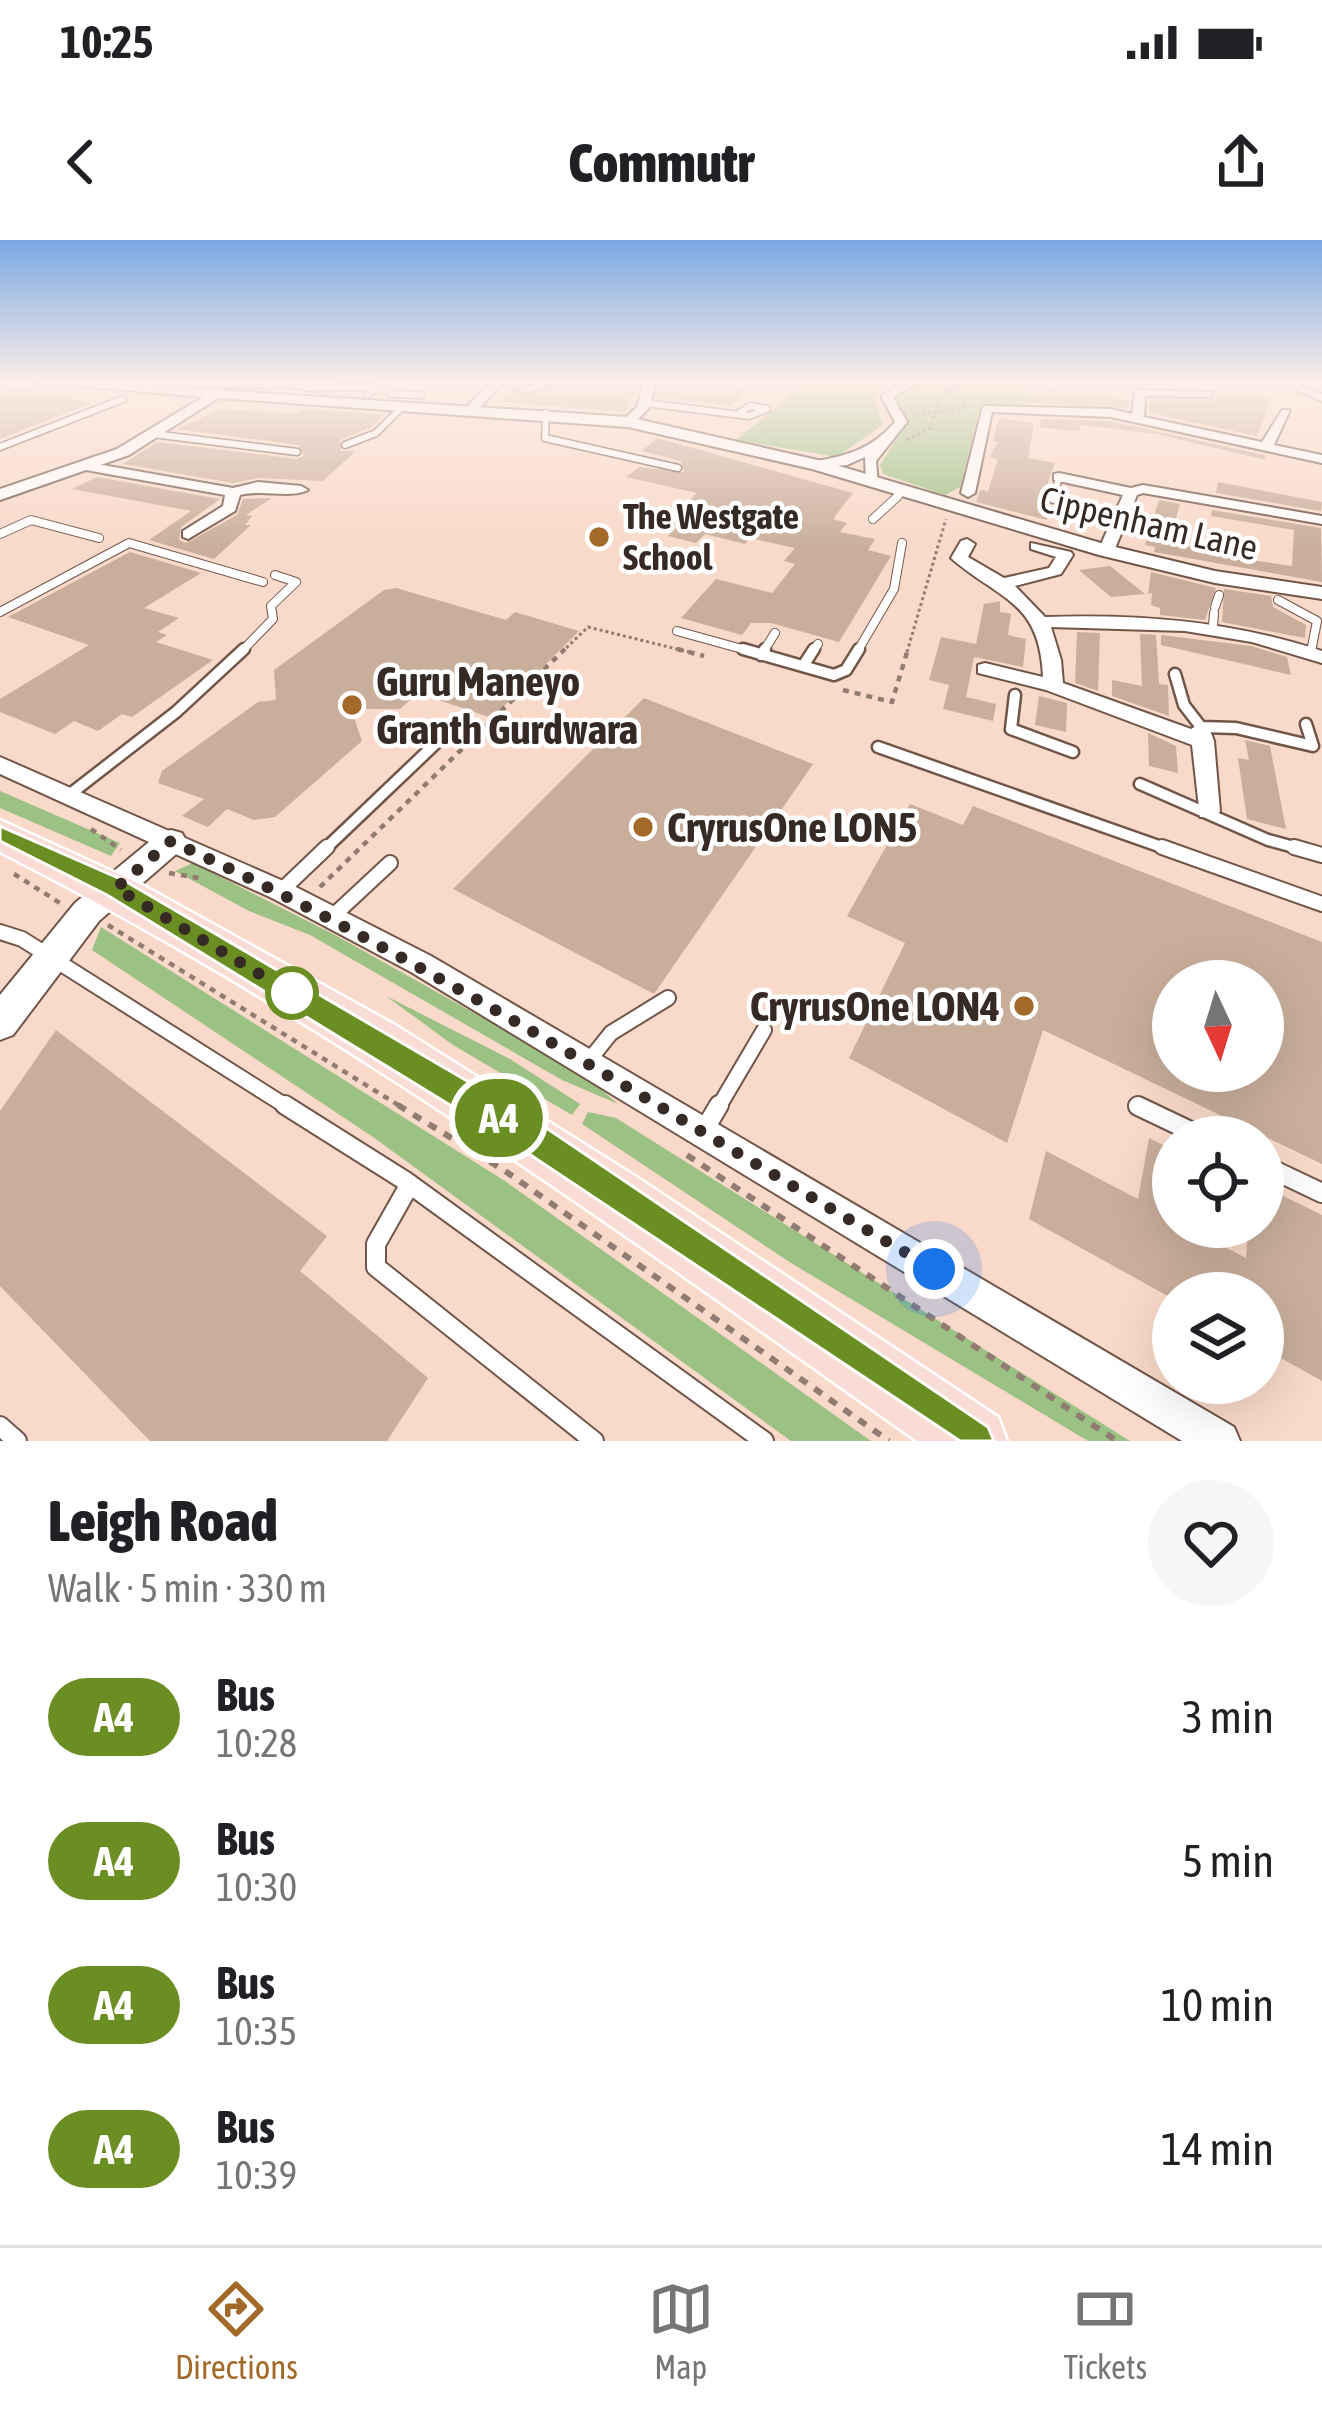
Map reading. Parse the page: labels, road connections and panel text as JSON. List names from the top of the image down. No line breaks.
{"streets":{"street":["Cippenham Lane"]},"places":["The Westgate School","Guru Maneyo Granth Gurdwara","CryrusOne LON5","CryrusOne LON4"],"lines":["bus line A4"],"north":"bottom","page":{"status":"10:25","header":"Commutr","on_map":"A4","heading":["Leigh Road","Walk · 5 min · 330 m"],"list":[{"mark":"A4","name":"Bus","note":"10:28","value":"3 min"},{"mark":"A4","name":"Bus","note":"10:30","value":"5 min"},{"mark":"A4","name":"Bus","note":"10:35","value":"10 min"},{"mark":"A4","name":"Bus","note":"10:39","value":"14 min"}],"tabs":["Directions","Map","Tickets"]}}
